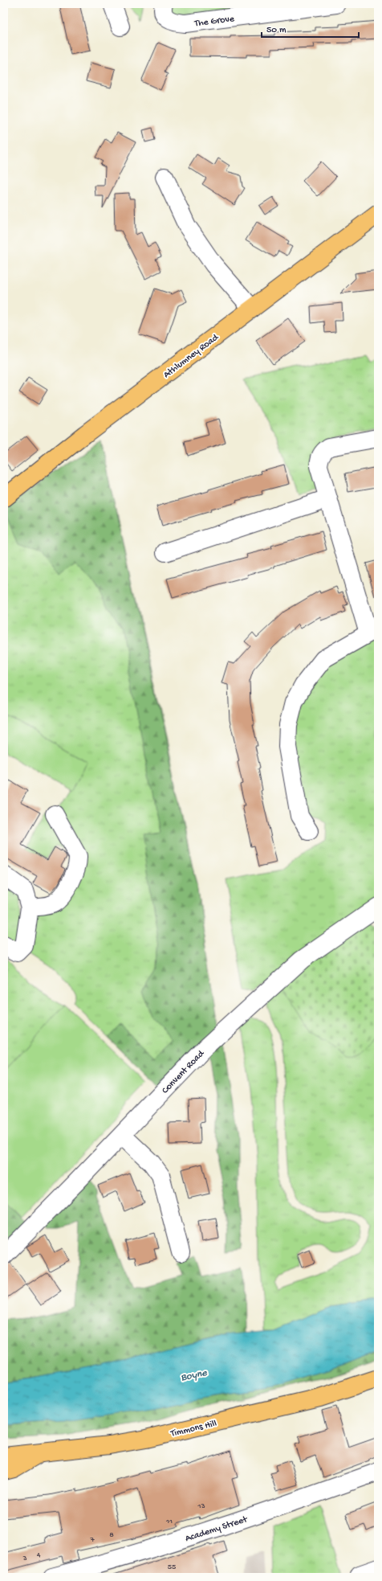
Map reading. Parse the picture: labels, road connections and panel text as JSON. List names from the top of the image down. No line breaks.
{"streets":{"main road":["Athlumney Road","Timmons Hill"],"street":["The Grove","Convent Road","Academy Street"]},"water":["Boyne"],"house_numbers":["13","11","8","7","4","3","55"],"scale_bar":"50 m"}
